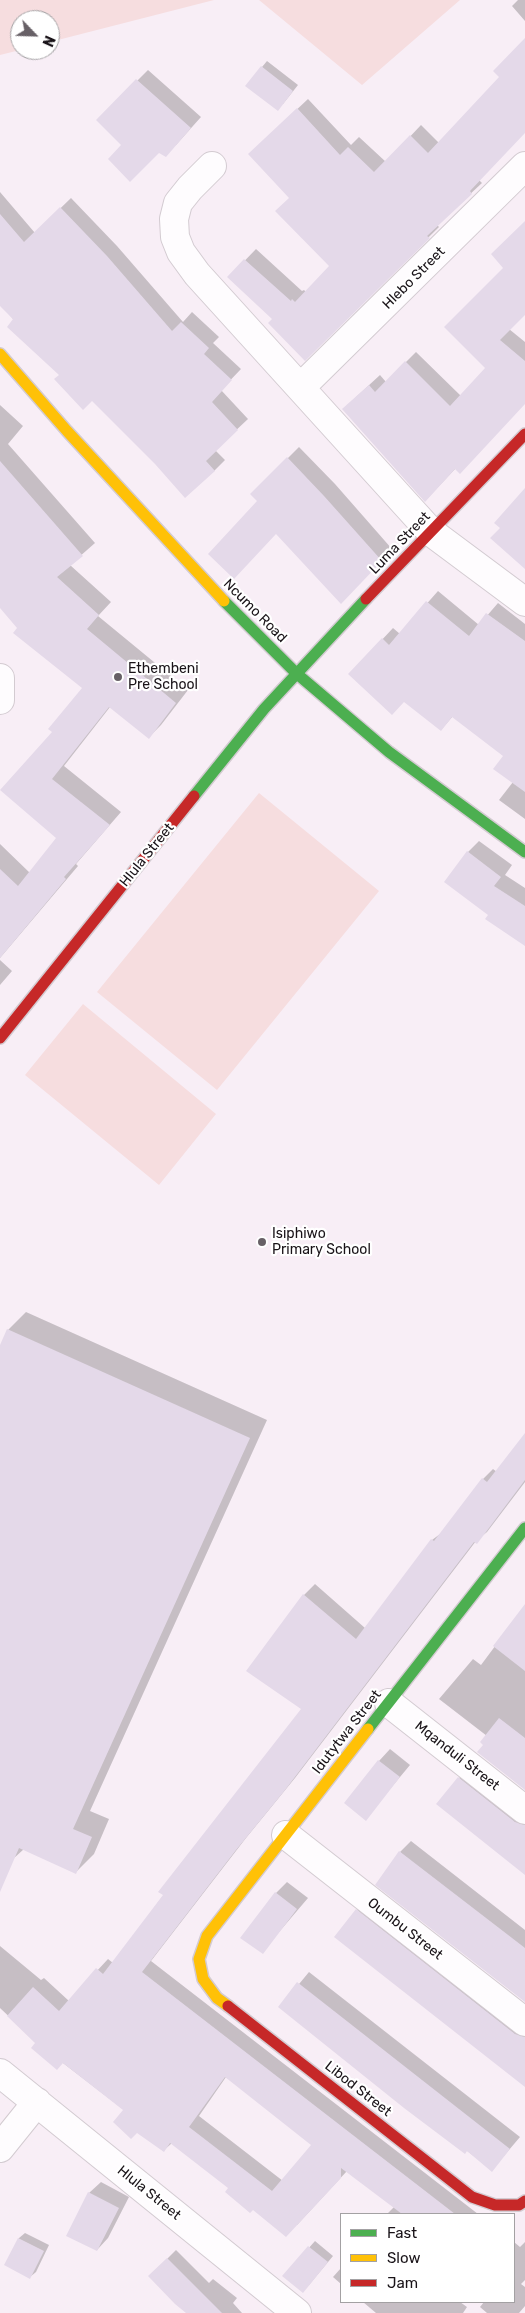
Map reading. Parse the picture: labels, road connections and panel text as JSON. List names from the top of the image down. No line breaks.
{"streets":{"street":["Hlebo Street","Luma Street","Ncumo Road","Hlula Street","Idutytwa Street","Mqanduli Street","Oumbu Street","Libod Street"]},"crossings":[["Luma Street","Ncumo Road"],["Luma Street","Hlula Street"],["Ncumo Road","Hlula Street"],["Idutytwa Street","Mqanduli Street"],["Idutytwa Street","Oumbu Street"],["Idutytwa Street","Libod Street"]],"places":["Ethembeni Pre School","Isiphiwo Primary School"],"legend":["Fast","Slow","Jam"],"north":"bottom right"}
